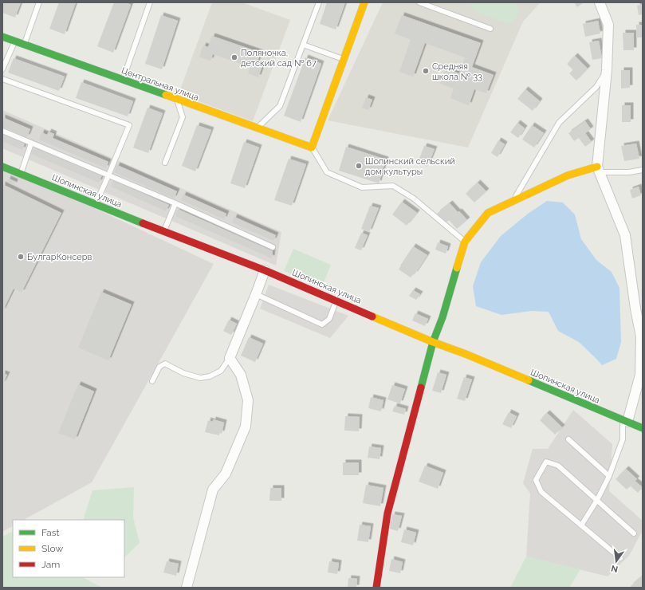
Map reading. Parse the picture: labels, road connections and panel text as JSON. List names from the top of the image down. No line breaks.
{"streets":{"street":["Центральная улица","Шопинская улица"]},"places":["Поляночка, детский сад № 67","Средняя школа № 33","Шопинский сельский дом культуры","БулгарКонсерв"],"legend":["Fast","Slow","Jam"],"north":"bottom"}
